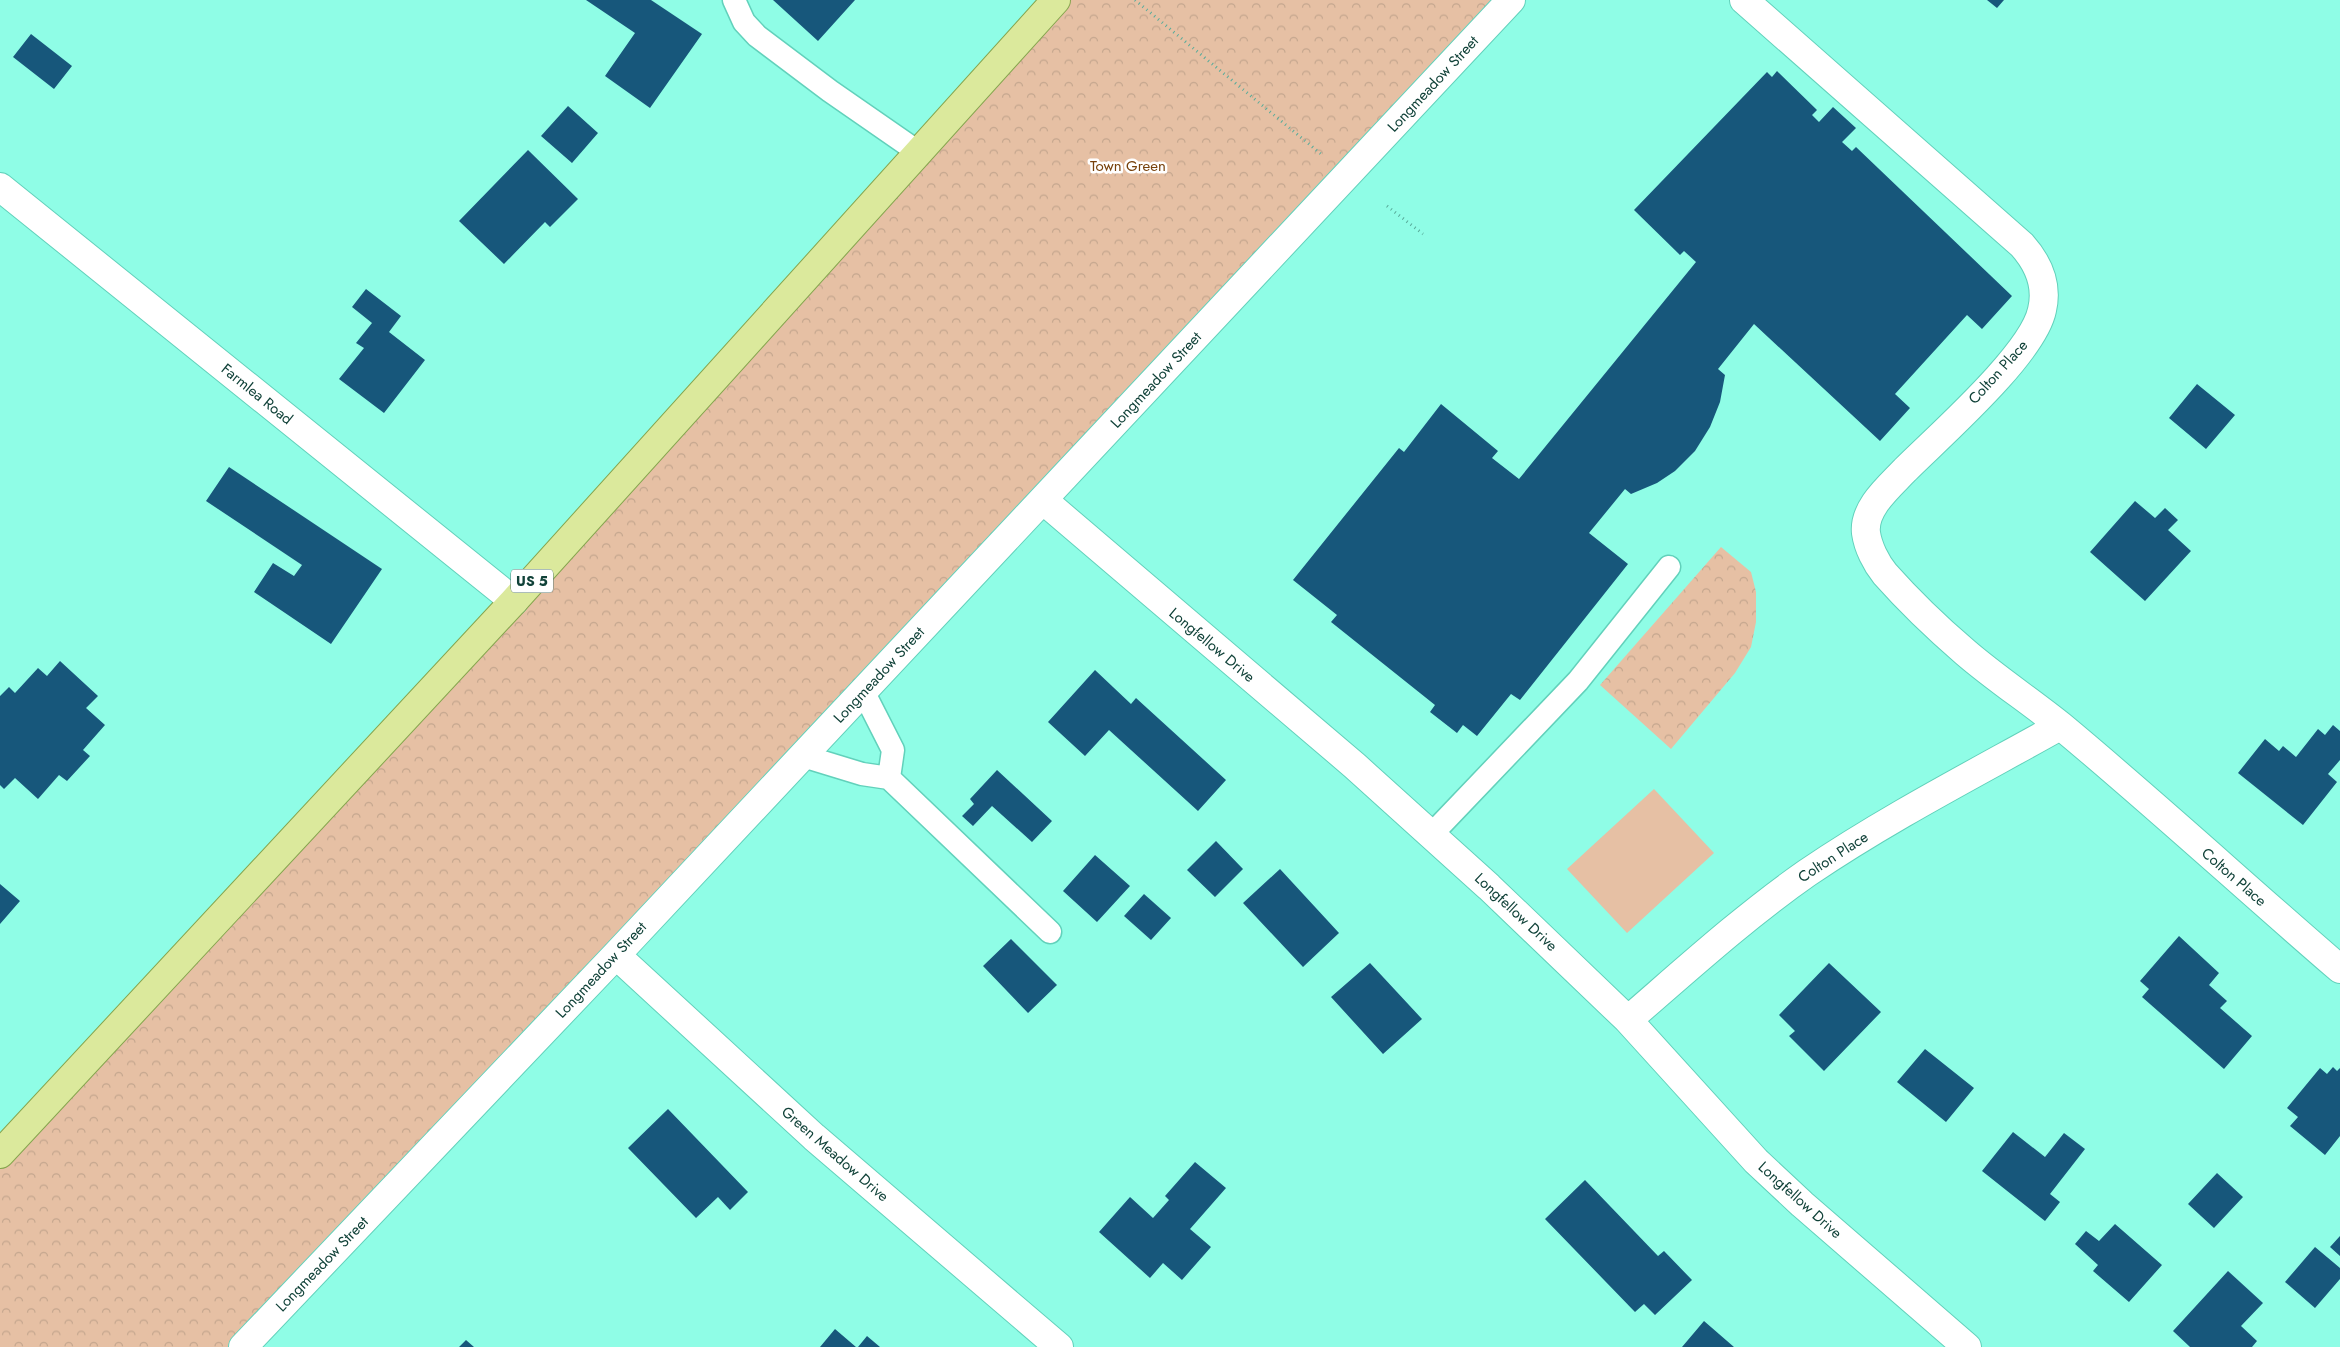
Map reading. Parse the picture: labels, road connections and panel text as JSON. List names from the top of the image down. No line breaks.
{"streets":{"main road":["US 5"],"street":["Longmeadow Street","Colton Place","Farmlea Road","Longfellow Drive","Green Meadow Drive"]},"crossings":[["Longmeadow Street","Longfellow Drive"],["Longmeadow Street","Green Meadow Drive"],["Colton Place","Longfellow Drive"],["Farmlea Road","US 5"]],"parks":["Town Green"]}
